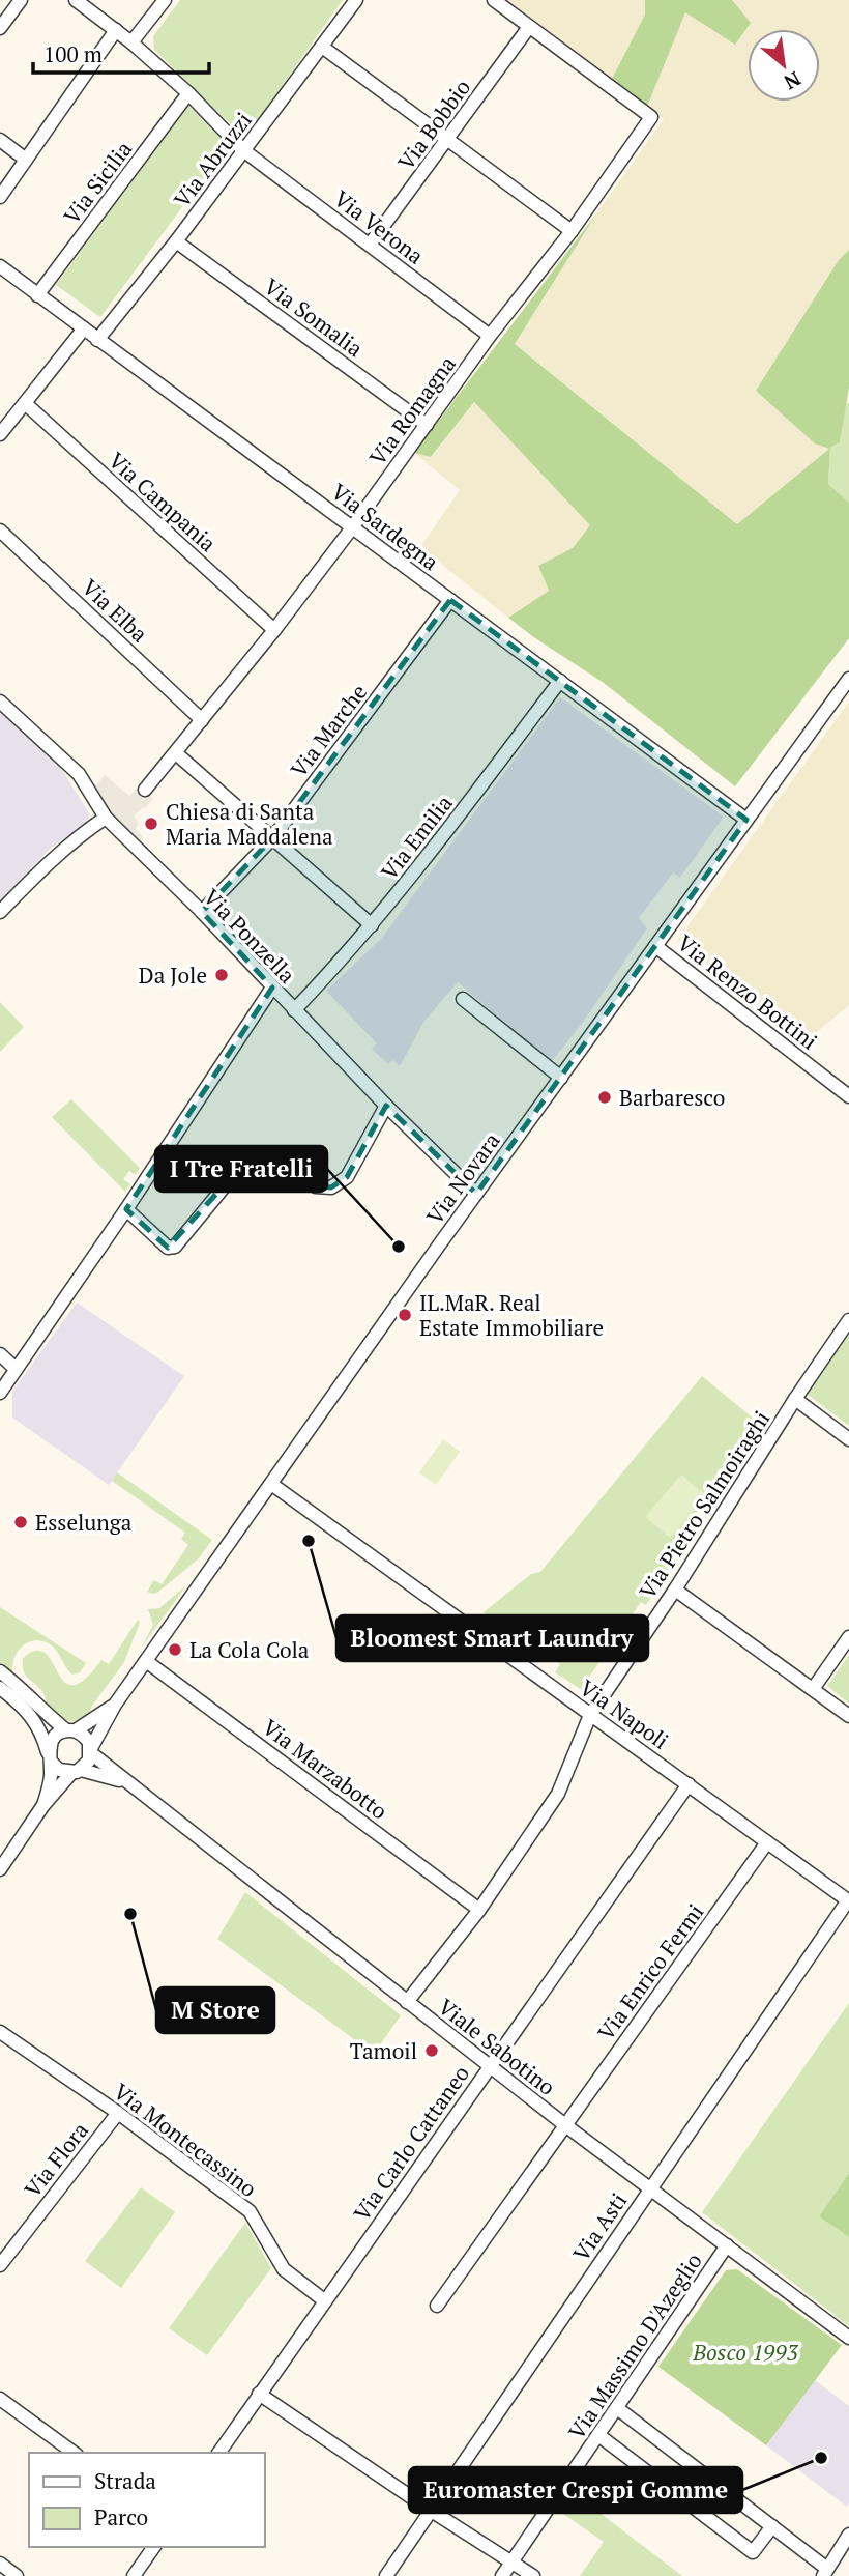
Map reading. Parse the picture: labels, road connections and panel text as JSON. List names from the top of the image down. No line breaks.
{"streets":{"street":["Via Bobbio","Via Abruzzi","Via Sicilia","Via Verona","Via Somalia","Via Romagna","Via Campania","Via Sardegna","Via Elba","Via Marche","Via Emilia","Via Ponzella","Via Renzo Bottini","Via Novara","Via Pietro Salmoiraghi","Via Napoli","Via Marzabotto","Via Enrico Fermi","Viale Sabotino","Via Montecassino","Via Carlo Cattaneo","Via Flora","Via Asti","Via Massimo D'Azeglio"]},"crossings":[["Via Bobbio","Via Verona"],["Via Bobbio","Via Romagna"],["Via Abruzzi","Via Verona"],["Via Abruzzi","Via Somalia"],["Via Abruzzi","Via Sardegna"],["Via Sicilia","Via Verona"],["Via Sicilia","Via Sardegna"],["Via Verona","Via Romagna"],["Via Somalia","Via Romagna"],["Via Romagna","Via Campania"],["Via Romagna","Via Sardegna"],["Via Romagna","Via Elba"],["Via Sardegna","Via Marche"],["Via Sardegna","Via Emilia"],["Via Sardegna","Via Novara"],["Via Marche","Via Ponzella"],["Via Emilia","Via Ponzella"],["Via Ponzella","Via Novara"],["Via Renzo Bottini","Via Novara"],["Via Novara","Via Napoli"],["Via Novara","Via Marzabotto"],["Via Novara","Viale Sabotino"],["Via Pietro Salmoiraghi","Via Napoli"],["Via Pietro Salmoiraghi","Via Marzabotto"],["Via Pietro Salmoiraghi","Viale Sabotino"],["Via Napoli","Via Enrico Fermi"],["Via Napoli","Via Carlo Cattaneo"],["Via Napoli","Via Asti"],["Via Enrico Fermi","Viale Sabotino"],["Viale Sabotino","Via Carlo Cattaneo"],["Viale Sabotino","Via Asti"],["Viale Sabotino","Via Massimo D'Azeglio"],["Via Montecassino","Via Carlo Cattaneo"],["Via Montecassino","Via Flora"]],"parks":["Bosco 1993"],"places":["Chiesa di Santa Maria Maddalena","Da Jole","Barbaresco","I Tre Fratelli","IL.MaR. Real Estate Immobiliare","Esselunga","Bloomest Smart Laundry","La Cola Cola","M Store","Tamoil","Euromaster Crespi Gomme"],"legend":["Strada","Parco"],"scale_bar":"100 m","north":"bottom right"}
